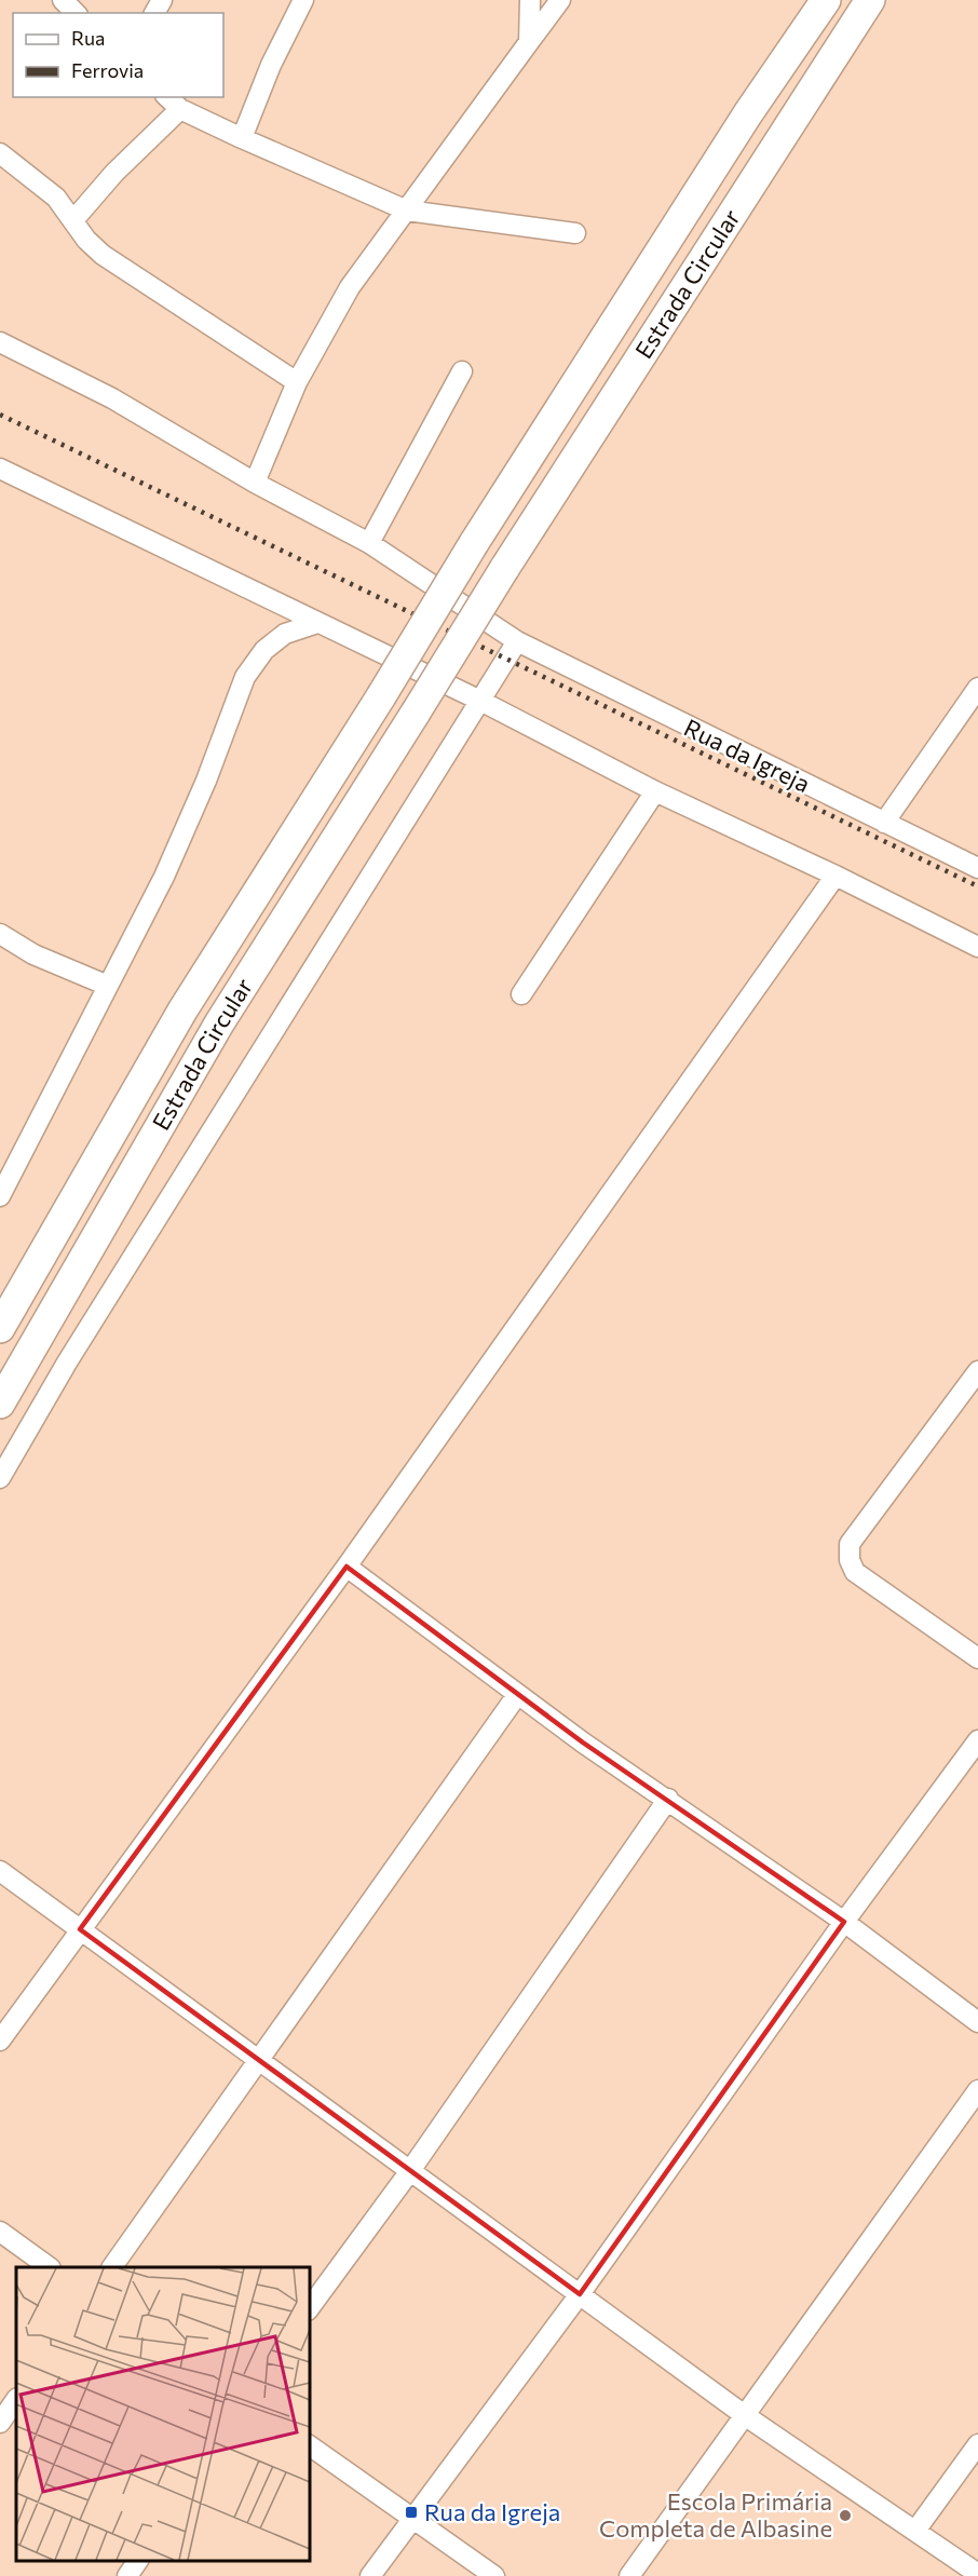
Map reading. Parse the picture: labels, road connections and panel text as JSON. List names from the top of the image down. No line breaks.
{"streets":{"main road":["Estrada Circular"],"street":["Rua da Igreja"]},"places":{"transit":["Rua da Igreja"],"other":["Escola Primária Completa de Albasine"]},"legend":["Rua","Ferrovia"]}
